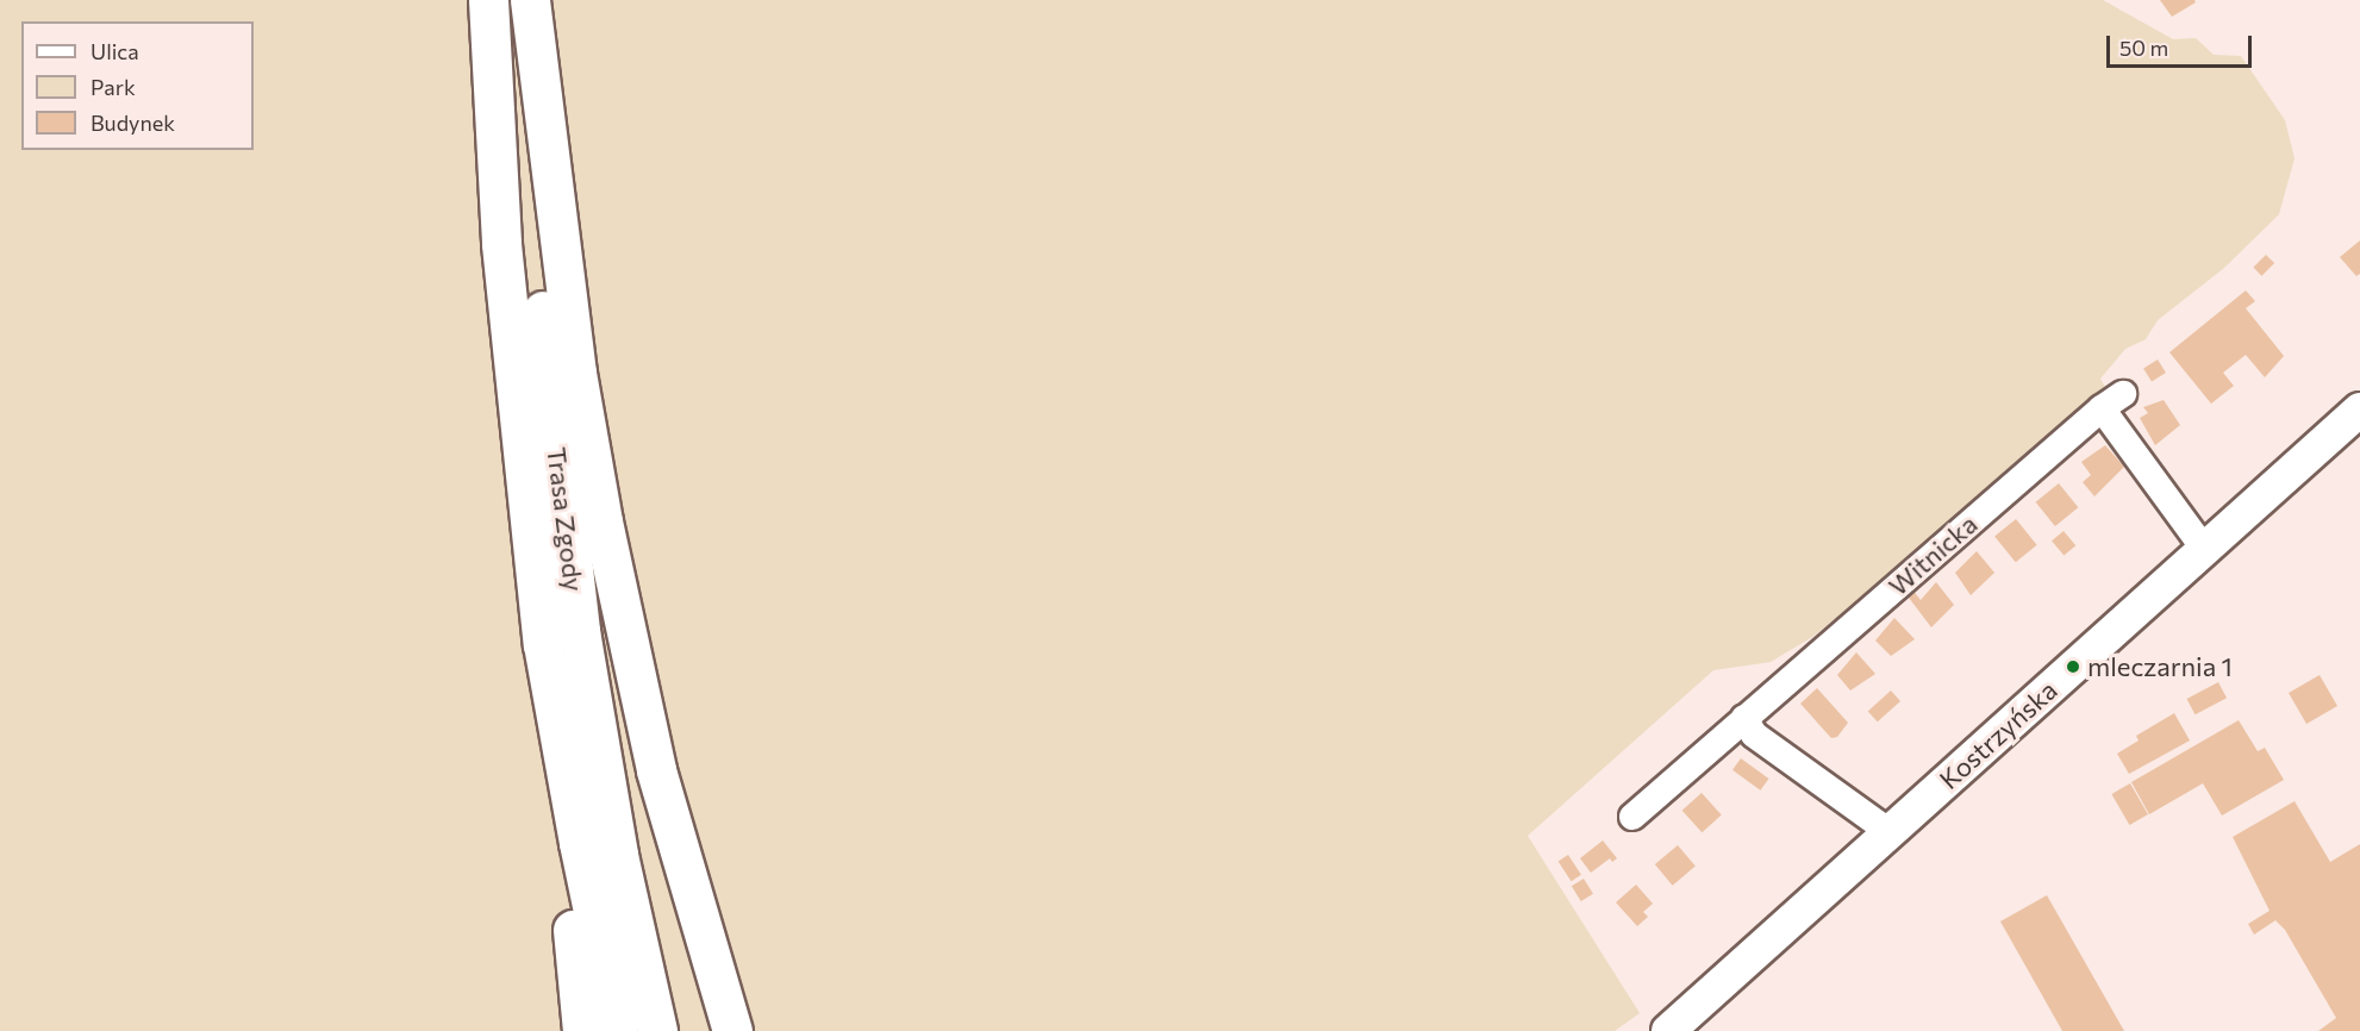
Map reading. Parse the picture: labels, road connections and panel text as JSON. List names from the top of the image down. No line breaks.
{"streets":{"highway":["Trasa Zgody"],"main road":["Kostrzyńska"],"street":["Witnicka"]},"crossings":[["Witnicka","Kostrzyńska"]],"places":["mleczarnia 1"],"legend":["Ulica","Park","Budynek"],"scale_bar":"50 m"}
